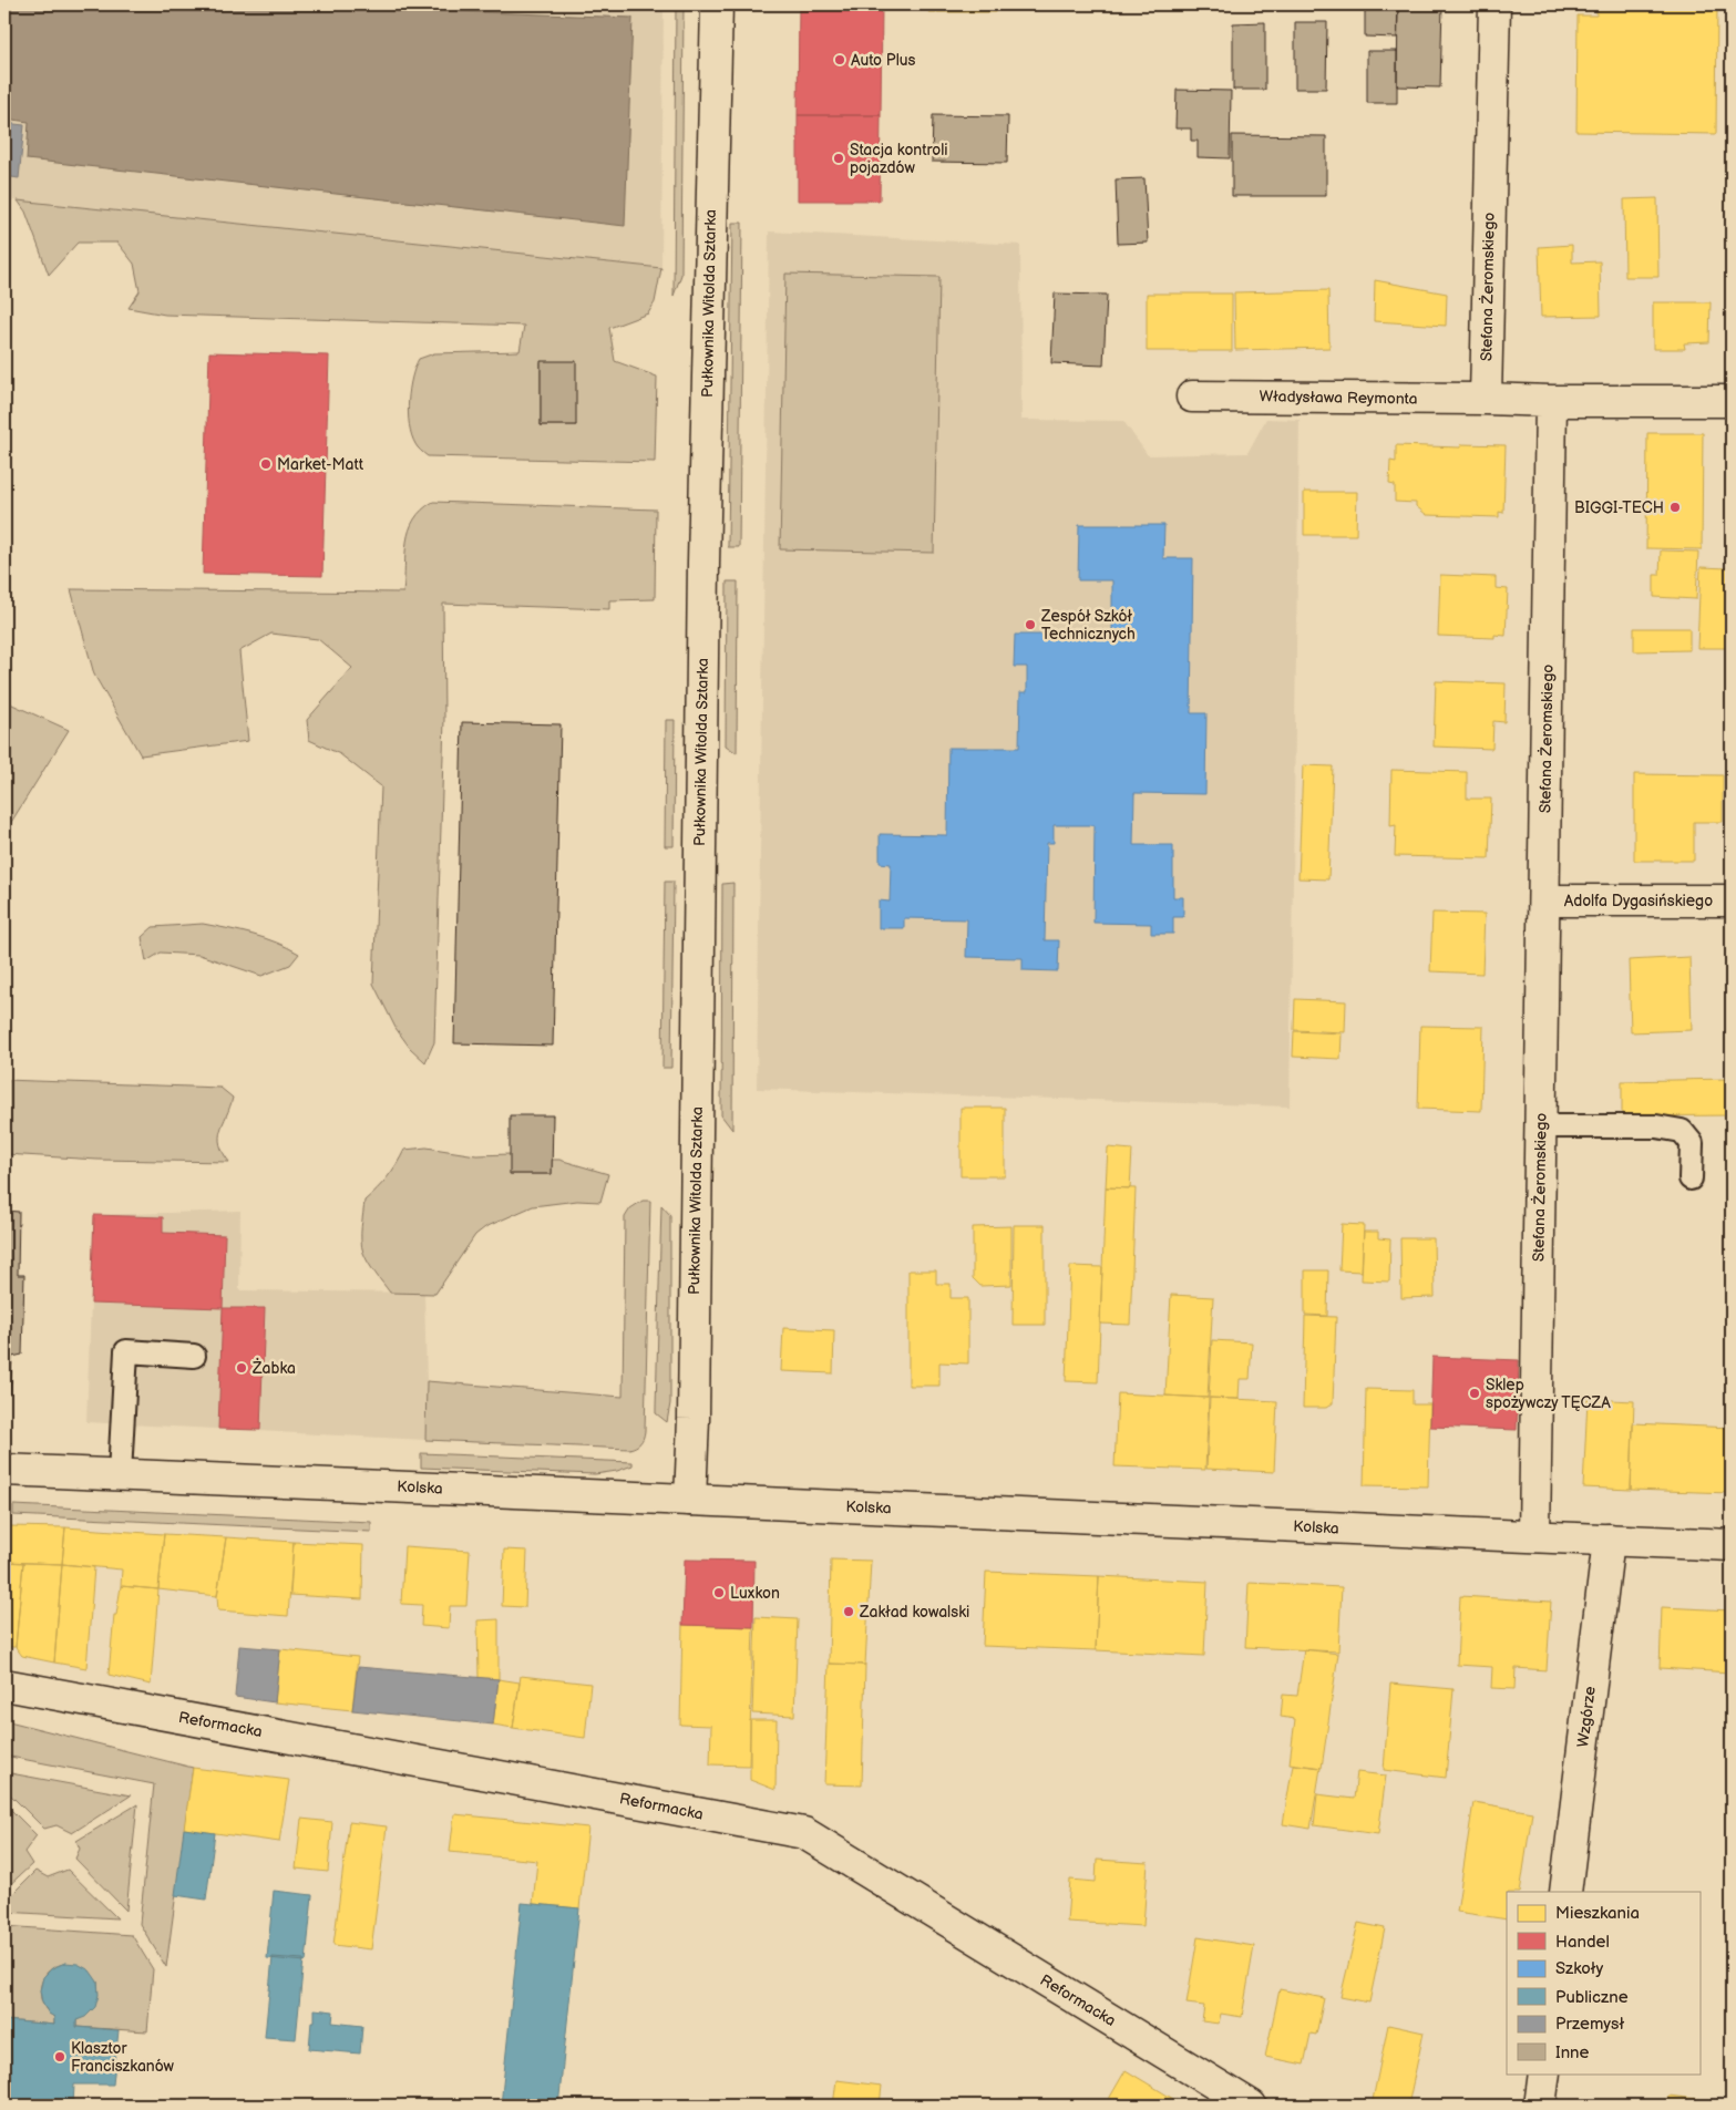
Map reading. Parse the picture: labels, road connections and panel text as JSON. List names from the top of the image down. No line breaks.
{"streets":{"street":["Stefana Żeromskiego","Pułkownika Witolda Sztarka","Władysława Reymonta","Adolfa Dygasińskiego","Kolska","Wzgórze","Reformacka"]},"crossings":[["Stefana Żeromskiego","Władysława Reymonta"],["Stefana Żeromskiego","Adolfa Dygasińskiego"],["Stefana Żeromskiego","Kolska"],["Pułkownika Witolda Sztarka","Kolska"],["Kolska","Wzgórze"]],"places":["Auto Plus","Stacja kontroli pojazdów","Market-Matt","BIGGI-TECH","Zespół Szkół Technicznych","Żabka","Sklep spożywczy TĘCZA","Luxkon","Zakład kowalski","Klasztor Franciszkanów"],"legend":["Mieszkania","Handel","Szkoły","Publiczne","Przemysł","Inne"]}
